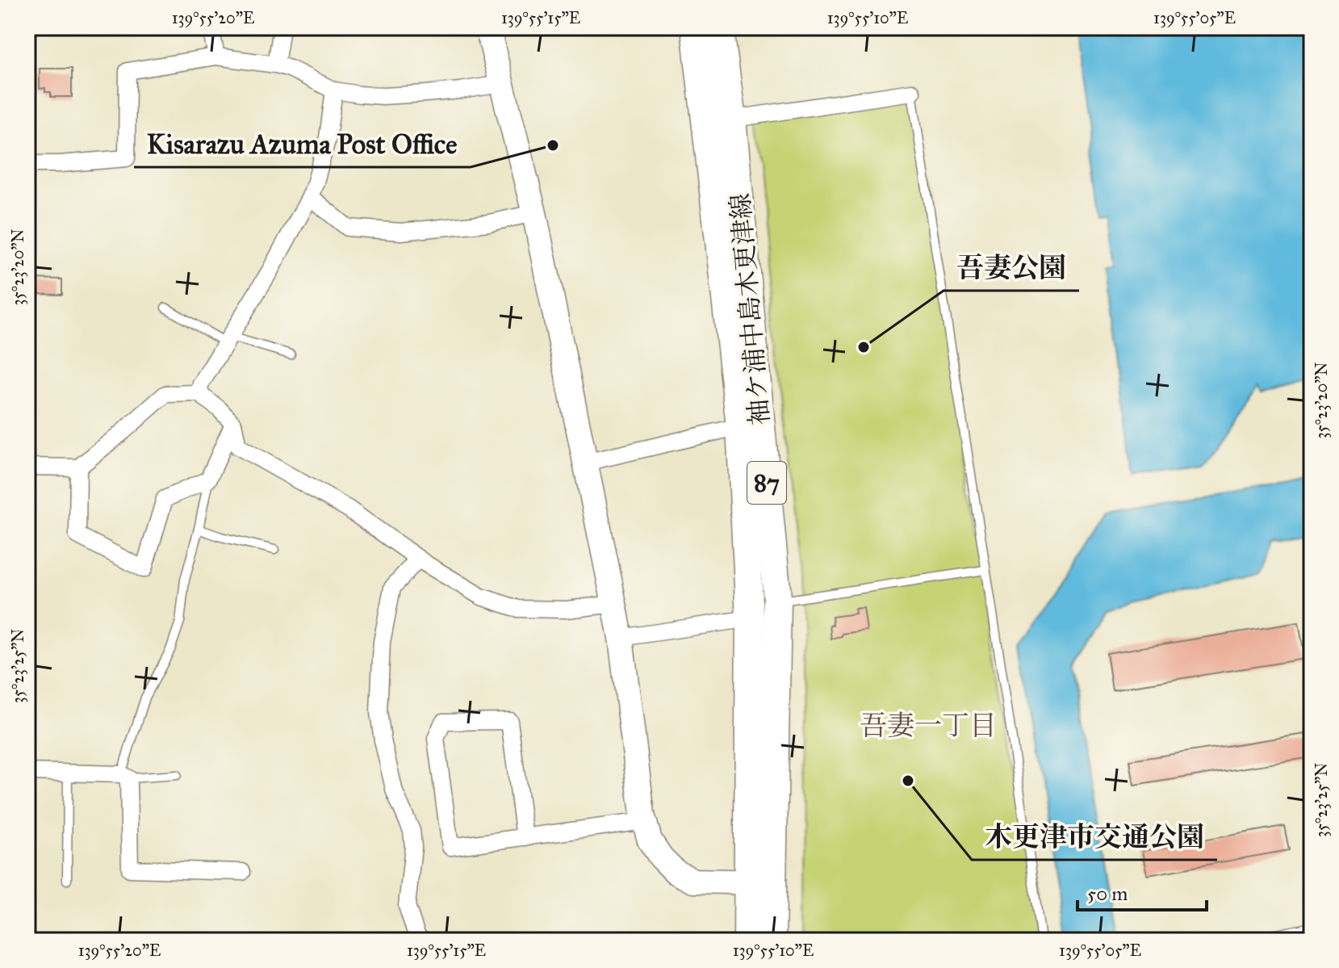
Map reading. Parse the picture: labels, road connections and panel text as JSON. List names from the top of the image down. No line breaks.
{"streets":{"main road":["袖ケ浦中島木更津線","87"]},"districts":["吾妻一丁目"],"places":["Kisarazu Azuma Post Office","吾妻公園","木更津市交通公園"],"scale_bar":"50 m","coordinates":["139°55'20\"E","139°55'15\"E","139°55'10\"E","139°55'05\"E","35°23'20\"N","35°23'25\"N"]}
